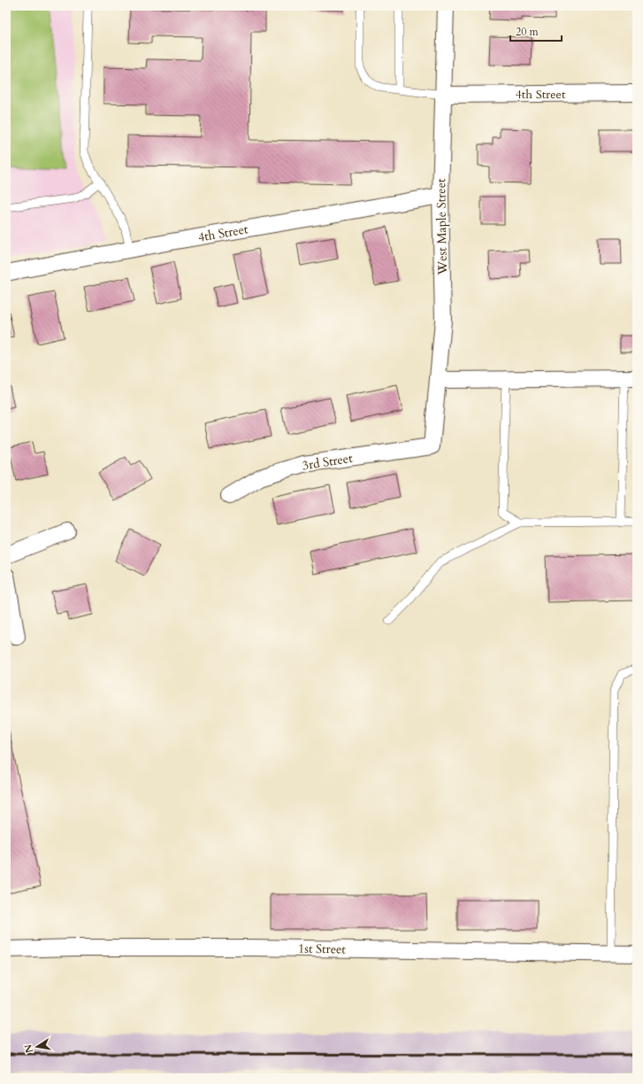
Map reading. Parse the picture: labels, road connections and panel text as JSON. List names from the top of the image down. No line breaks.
{"streets":{"street":["4th Street","West Maple Street","3rd Street","1st Street"]},"crossings":[["4th Street","West Maple Street"],["West Maple Street","3rd Street"]],"scale_bar":"20 m","north":"left"}
